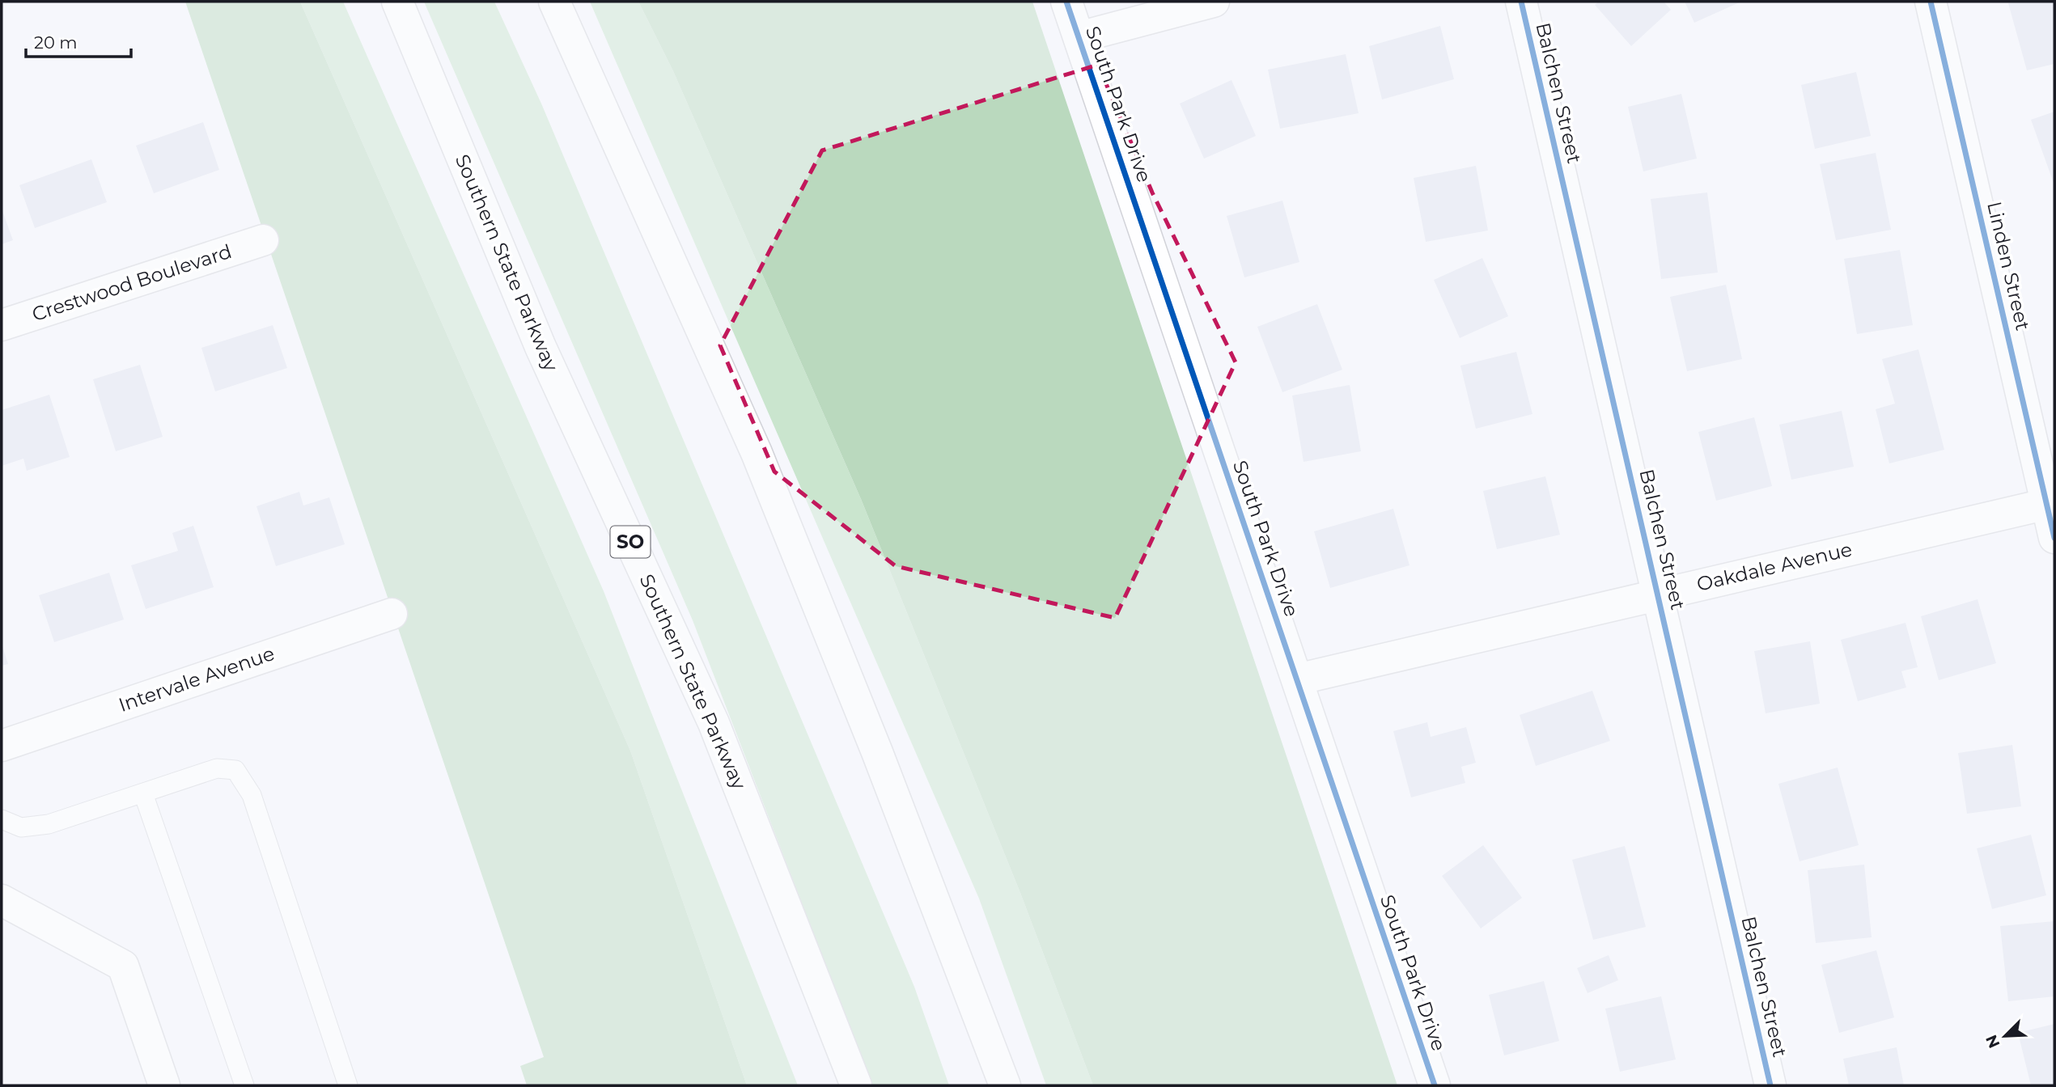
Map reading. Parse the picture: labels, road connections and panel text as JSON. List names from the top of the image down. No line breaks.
{"streets":{"main road":["Balchen Street","South Park Drive","Southern State Parkway","Linden Street","Crestwood Boulevard","SO","Oakdale Avenue","Intervale Avenue"]},"crossings":[["Balchen Street","Oakdale Avenue"],["South Park Drive","Oakdale Avenue"],["Linden Street","Oakdale Avenue"]],"scale_bar":"20 m","north":"bottom left"}
